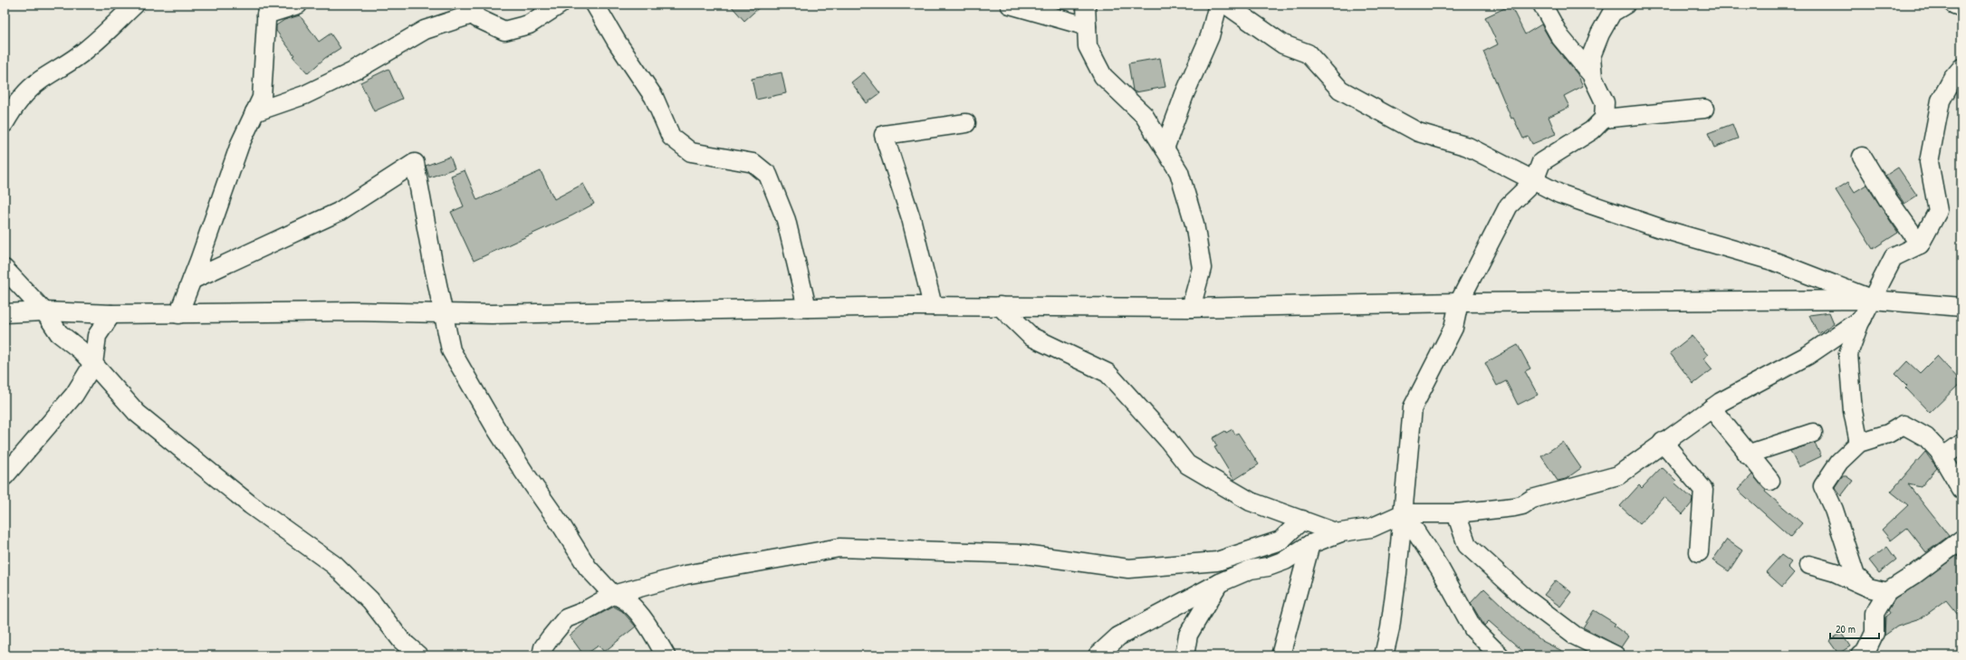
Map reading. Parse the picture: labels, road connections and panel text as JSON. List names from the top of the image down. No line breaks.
{"scale_bar":"20 m"}
